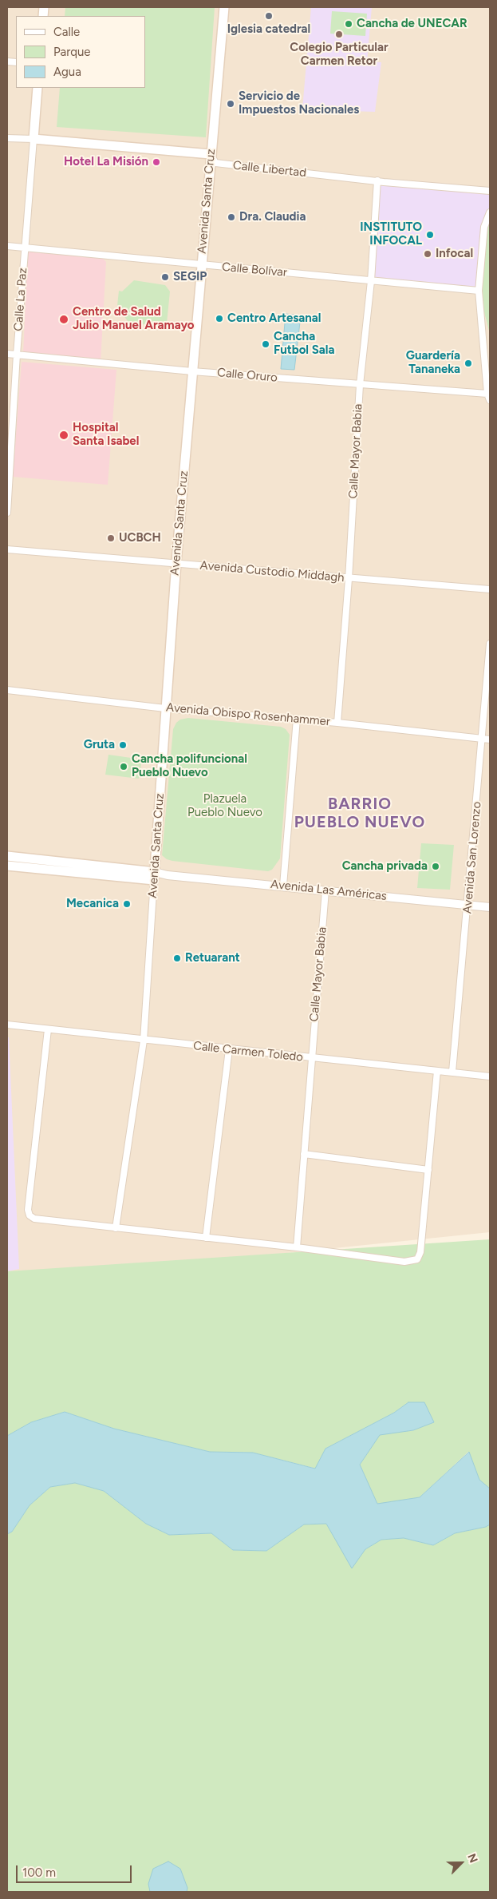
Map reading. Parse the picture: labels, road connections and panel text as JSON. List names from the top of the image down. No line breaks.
{"streets":{"main road":["Calle Libertad","Avenida Santa Cruz","Calle La Paz","Avenida Las Américas"],"street":["Calle Bolívar","Calle Oruro","Calle Mayor Babia","Avenida Custodio Middagh","Avenida Obispo Rosenhammer","Avenida San Lorenzo","Calle Carmen Toledo"]},"crossings":[["Calle Libertad","Avenida Santa Cruz"],["Calle Libertad","Calle La Paz"],["Calle Libertad","Calle Mayor Babia"],["Avenida Santa Cruz","Calle Bolívar"],["Avenida Santa Cruz","Calle Oruro"],["Avenida Santa Cruz","Avenida Custodio Middagh"],["Avenida Santa Cruz","Avenida Obispo Rosenhammer"],["Avenida Santa Cruz","Avenida Las Américas"],["Avenida Santa Cruz","Calle Carmen Toledo"],["Calle Bolívar","Calle La Paz"],["Calle Bolívar","Calle Mayor Babia"],["Calle La Paz","Calle Oruro"],["Calle Oruro","Calle Mayor Babia"],["Calle Mayor Babia","Avenida Custodio Middagh"],["Calle Mayor Babia","Avenida Obispo Rosenhammer"],["Calle Mayor Babia","Avenida Las Américas"],["Calle Mayor Babia","Calle Carmen Toledo"],["Avenida Obispo Rosenhammer","Avenida San Lorenzo"],["Avenida San Lorenzo","Avenida Las Américas"],["Avenida San Lorenzo","Calle Carmen Toledo"]],"districts":["BARRIO PUEBLO NUEVO"],"parks":["Plazuela Pueblo Nuevo"],"places":["Iglesia catedral","Cancha de UNECAR","Colegio Particular Carmen Retor","Servicio de Impuestos Nacionales","Hotel La Misión","Dra. Claudia","INSTITUTO INFOCAL","Infocal","SEGIP","Centro Artesanal","Centro de Salud Julio Manuel Aramayo","Cancha Futbol Sala","Guardería Tananeka","Hospital Santa Isabel","UCBCH","Gruta","Cancha polifuncional Pueblo Nuevo","Cancha privada","Mecanica","Retuarant"],"legend":["Calle","Parque","Agua"],"scale_bar":"100 m","north":"top right"}
